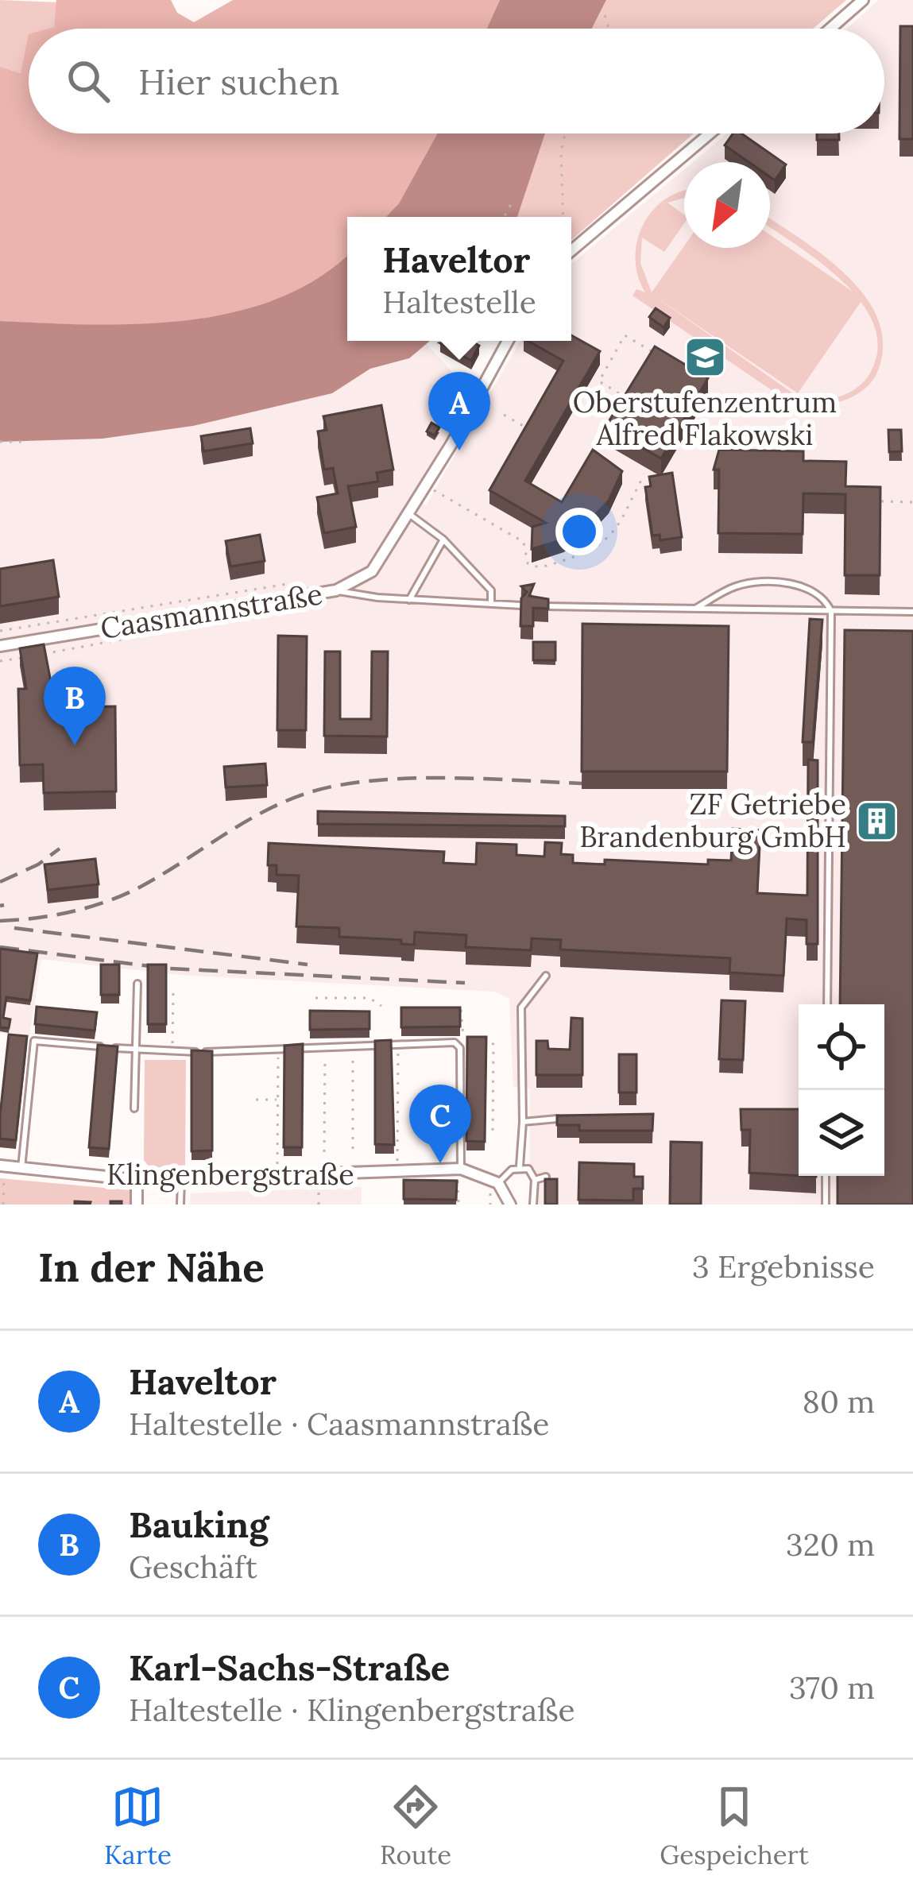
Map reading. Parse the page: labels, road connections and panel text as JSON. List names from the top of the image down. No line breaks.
{"streets":{"street":["Caasmannstraße","Klingenbergstraße"]},"places":{"school or university":["Oberstufenzentrum Alfred Flakowski"],"building":["ZF Getriebe Brandenburg GmbH"]},"north":"bottom left","page":{"search":"Hier suchen","popup":["Haveltor","Haltestelle"],"pins":["A","B","C"],"heading":["In der Nähe","3 Ergebnisse"],"list":[{"mark":"A","name":"Haveltor","note":"Haltestelle · Caasmannstraße","value":"80 m"},{"mark":"B","name":"Bauking","note":"Geschäft","value":"320 m"},{"mark":"C","name":"Karl-Sachs-Straße","note":"Haltestelle · Klingenbergstraße","value":"370 m"}],"nav":["Karte","Route","Gespeichert"]}}
